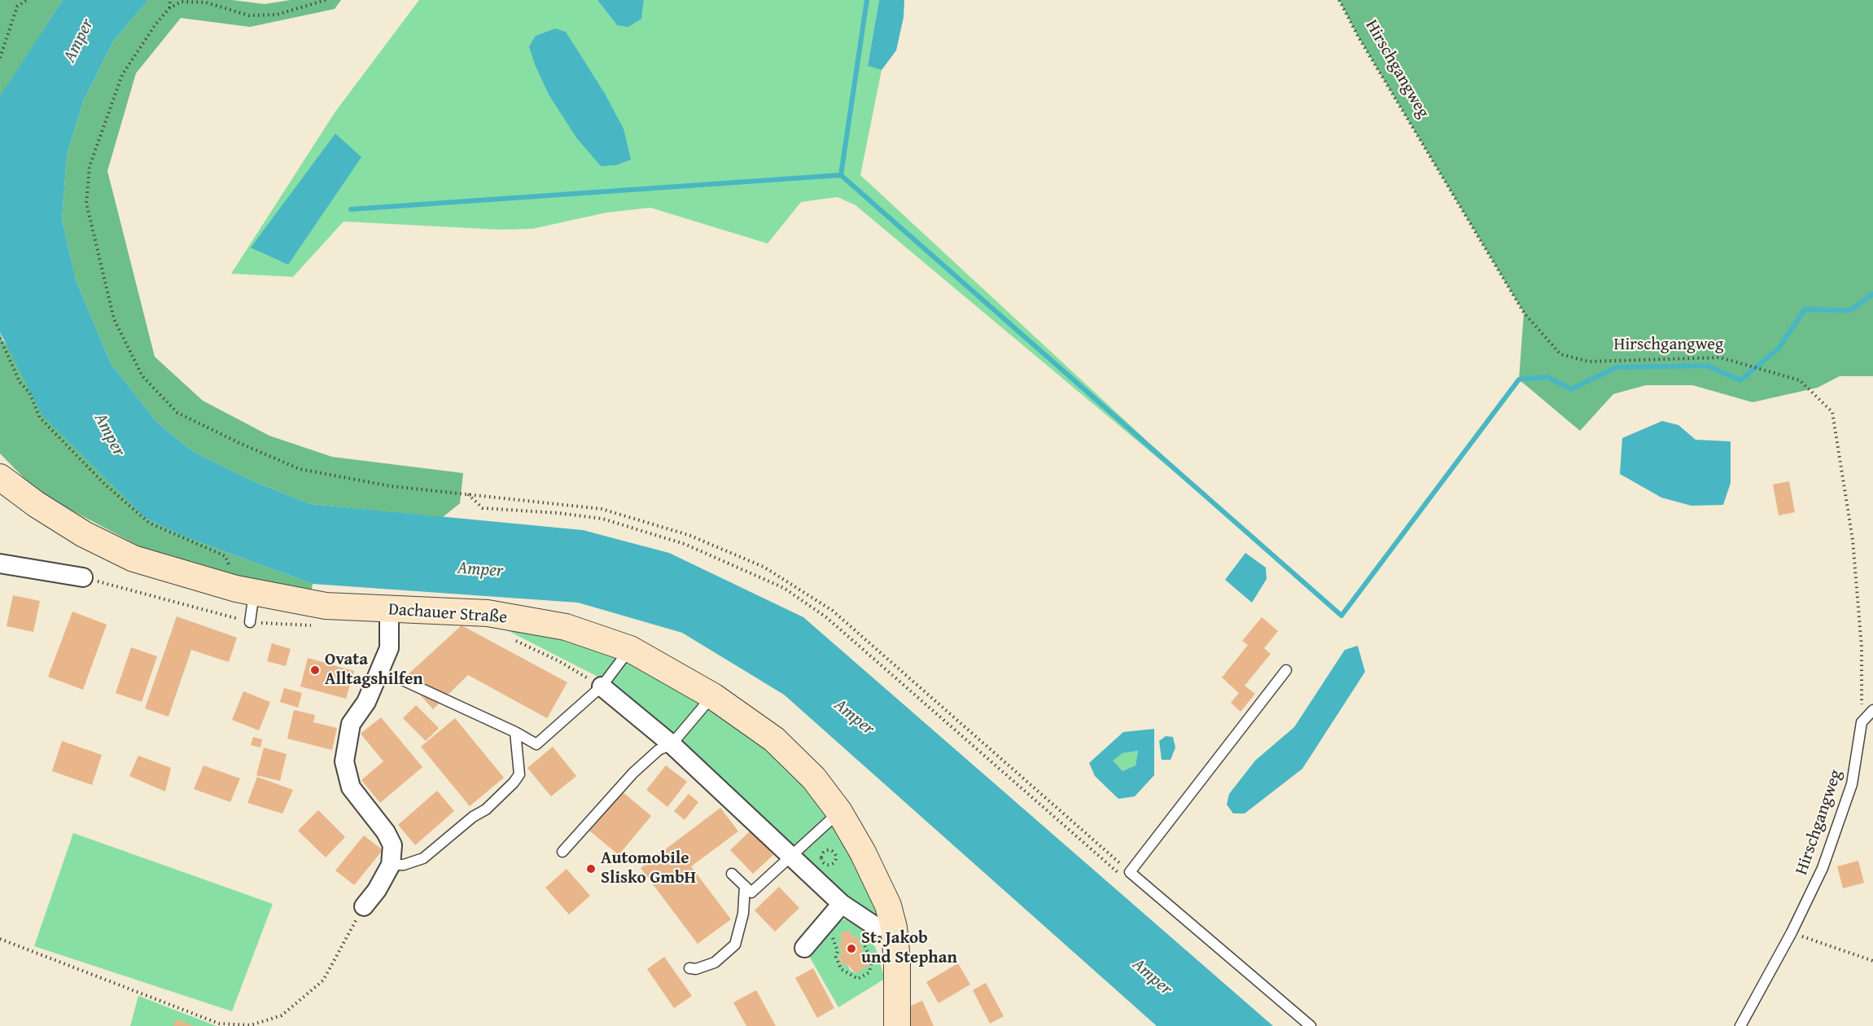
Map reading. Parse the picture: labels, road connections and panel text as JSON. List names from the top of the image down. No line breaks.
{"streets":{"main road":["Dachauer Straße"],"lane":["Hirschgangweg"]},"water":["Amper"],"places":["Ovata Alltagshilfen","Automobile Slisko GmbH","St. Jakob und Stephan"]}
